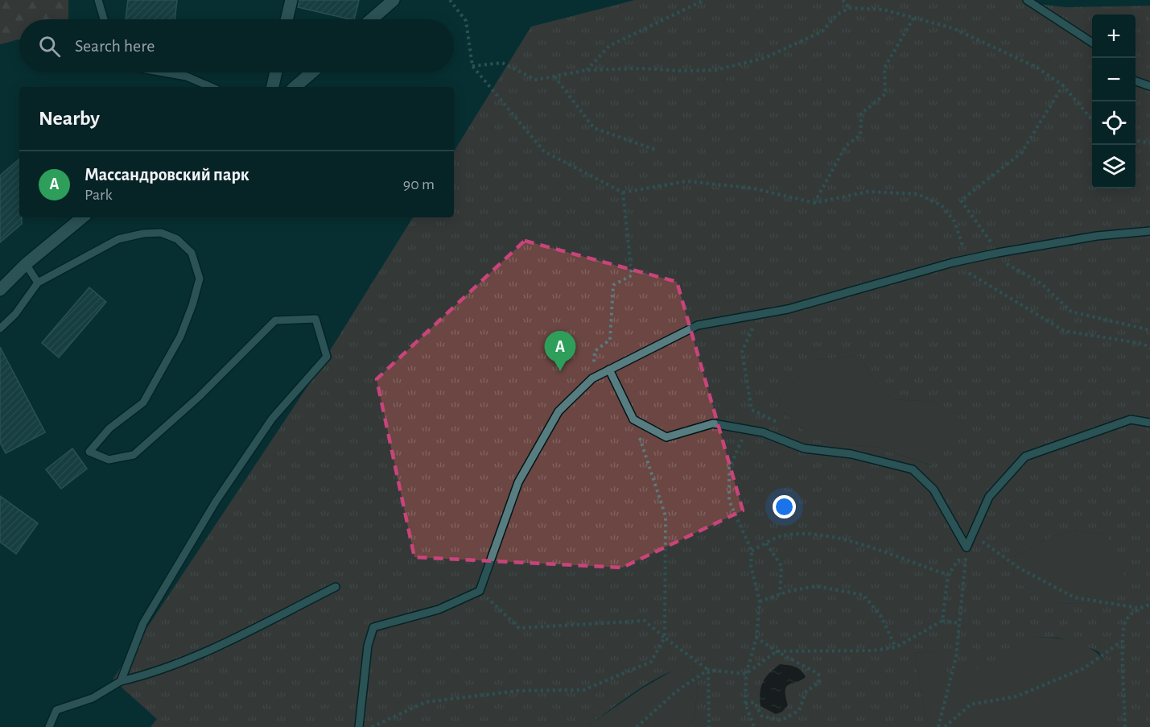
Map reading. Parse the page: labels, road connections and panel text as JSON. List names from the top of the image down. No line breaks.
{"page":{"map_buttons":["+","−"],"search":"Search here","heading":"Nearby","list":[{"mark":"A","name":"Массандровский парк","note":"Park","value":"90 m"}],"pins":"A"}}
